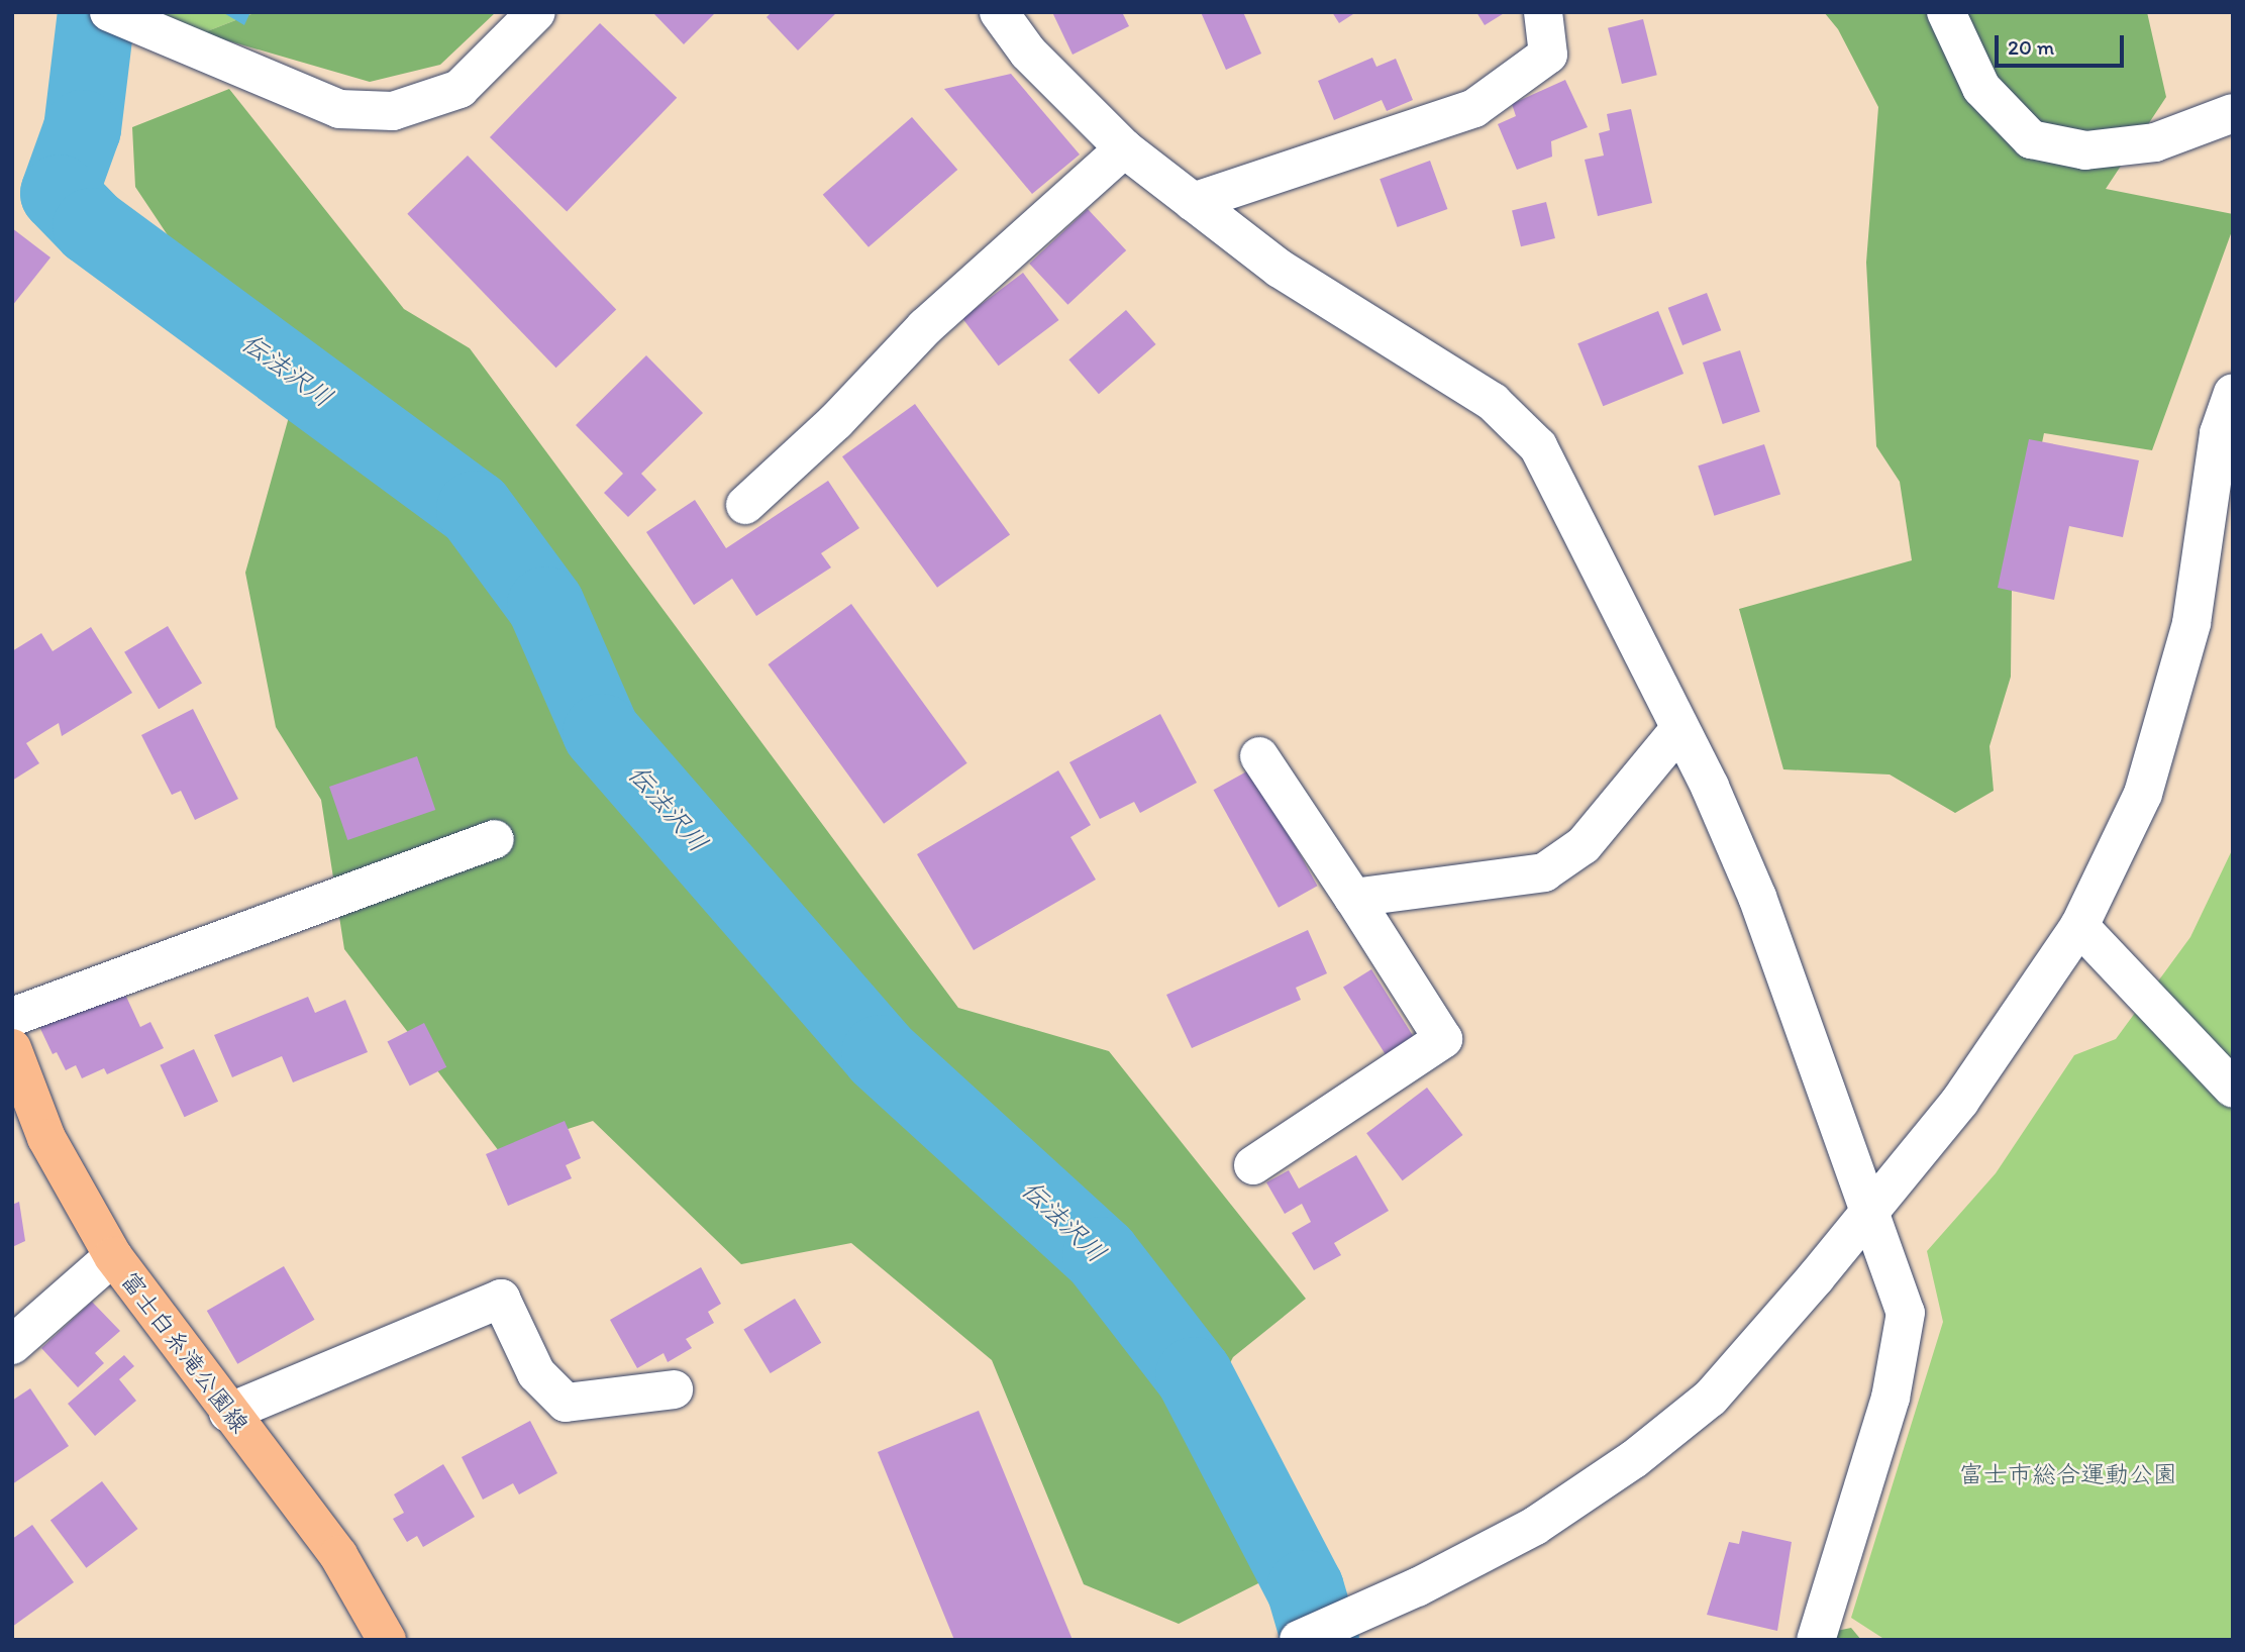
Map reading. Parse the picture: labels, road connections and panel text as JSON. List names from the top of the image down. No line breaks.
{"streets":{"main road":["富士白糸滝公園線"]},"water":["伝法沢川"],"parks":["富士市総合運動公園"],"scale_bar":"20 m"}
